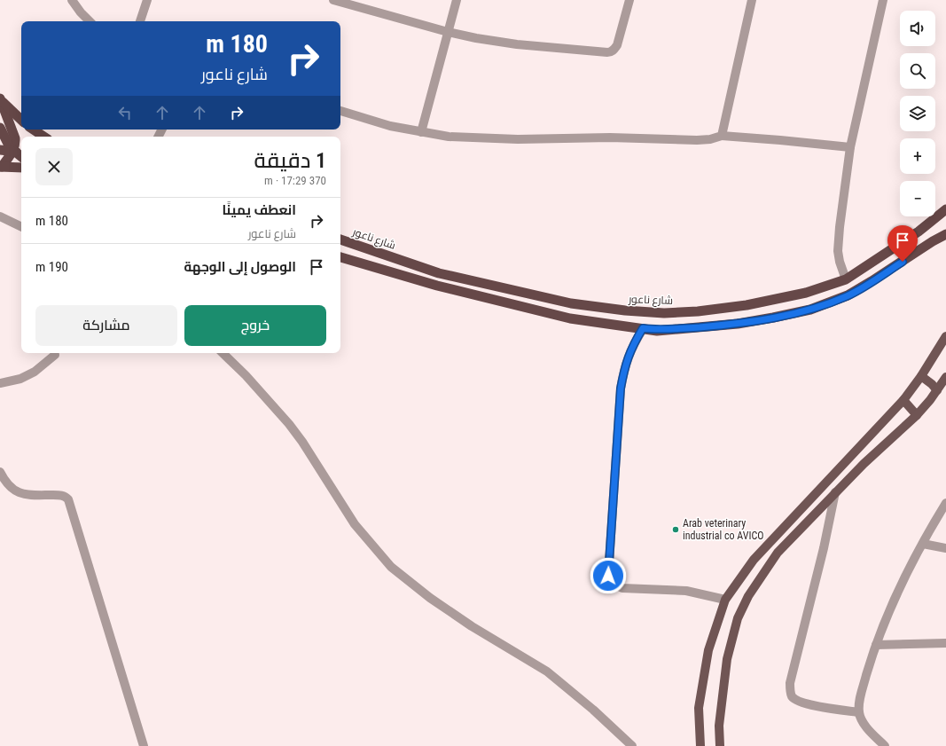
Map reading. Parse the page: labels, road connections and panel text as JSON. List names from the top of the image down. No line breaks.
{"streets":{"highway":["شارع ناعور"]},"places":["Arab veterinary industrial co AVICO"],"page":{"map_buttons":["+","−"],"turn":["180 m","شارع ناعور"],"heading":["1 دقيقة","370 m · 17:29"],"list":[{"name":"انعطف يمينًا","note":"شارع ناعور","value":"180 m"},{"name":"الوصول إلى الوجهة","value":"190 m"}],"buttons":["خروج","مشاركة"]}}
